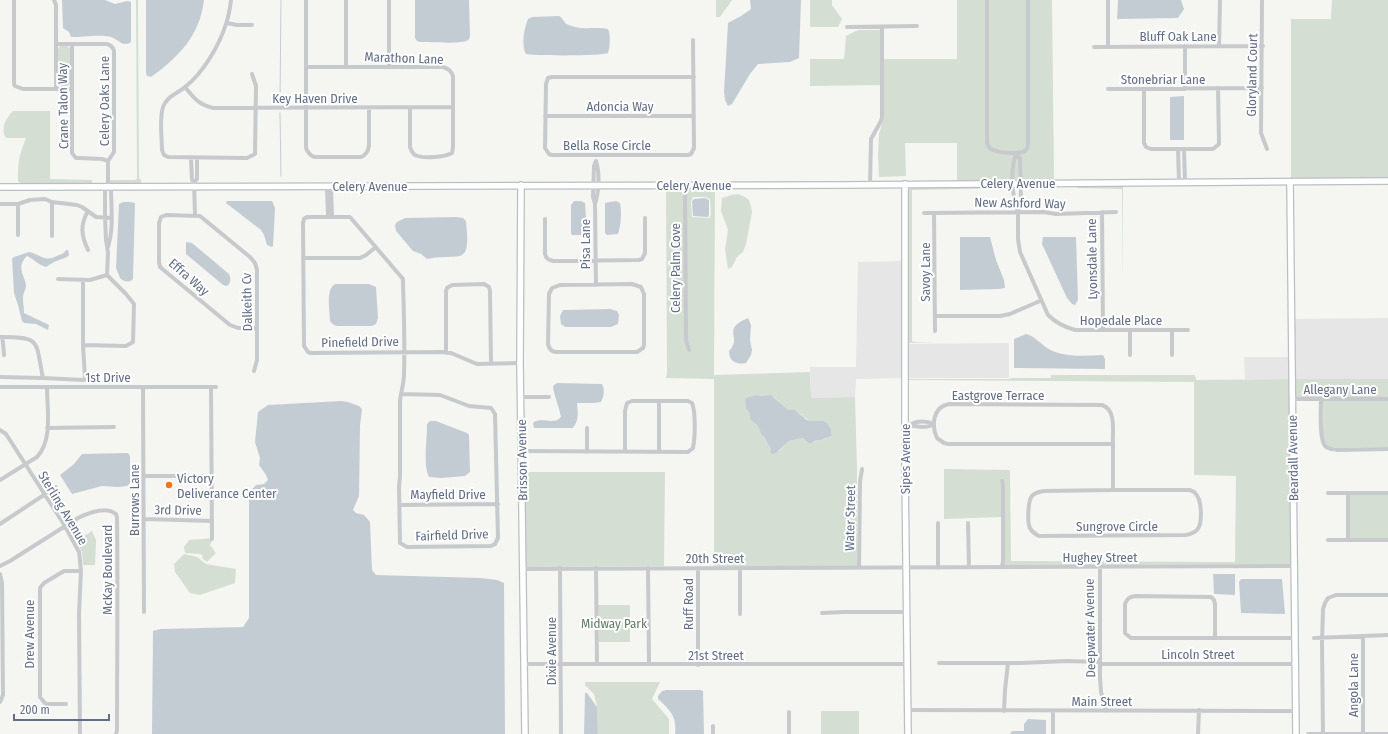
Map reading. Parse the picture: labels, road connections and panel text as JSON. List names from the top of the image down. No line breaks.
{"streets":{"street":["Bluff Oak Lane","Marathon Lane","Gloryland Court","Stonebriar Lane","Key Haven Drive","Celery Oaks Lane","Crane Talon Way","Adoncia Way","Bella Rose Circle","Celery Avenue","New Ashford Way","Pisa Lane","Lyonsdale Lane","Celery Palm Cove","Savoy Lane","Effra Way","Dalkeith Cv","Hopedale Place","Pinefield Drive","1st Drive","Allegany Lane","Eastgrove Terrace","Beardall Avenue","Sipes Avenue","Brisson Avenue","Mayfield Drive","Burrows Lane","Sterling Avenue","3rd Drive","Water Street","Sungrove Circle","Fairfield Drive","Hughey Street","20th Street","McKay Boulevard","Ruff Road","Deepwater Avenue","Drew Avenue","Dixie Avenue","Lincoln Street","21st Street","Angola Lane","Main Street"]},"crossings":[["Bluff Oak Lane","Gloryland Court"],["Marathon Lane","Key Haven Drive"],["Gloryland Court","Stonebriar Lane"],["Celery Oaks Lane","Crane Talon Way"],["Celery Oaks Lane","Celery Avenue"],["Adoncia Way","Bella Rose Circle"],["Bella Rose Circle","Pisa Lane"],["Celery Avenue","Pisa Lane"],["Celery Avenue","Celery Palm Cove"],["Celery Avenue","Hopedale Place"],["Celery Avenue","Beardall Avenue"],["Celery Avenue","Sipes Avenue"],["Celery Avenue","Brisson Avenue"],["New Ashford Way","Lyonsdale Lane"],["New Ashford Way","Savoy Lane"],["New Ashford Way","Hopedale Place"],["Lyonsdale Lane","Hopedale Place"],["Effra Way","Dalkeith Cv"],["Pinefield Drive","Brisson Avenue"],["Pinefield Drive","Fairfield Drive"],["1st Drive","Burrows Lane"],["Allegany Lane","Beardall Avenue"],["Eastgrove Terrace","Sungrove Circle"],["Beardall Avenue","Hughey Street"],["Beardall Avenue","Lincoln Street"],["Beardall Avenue","Main Street"],["Sipes Avenue","Hughey Street"],["Sipes Avenue","20th Street"],["Sipes Avenue","21st Street"],["Sipes Avenue","Main Street"],["Brisson Avenue","20th Street"],["Brisson Avenue","21st Street"],["Mayfield Drive","Fairfield Drive"],["Burrows Lane","3rd Drive"],["Sterling Avenue","McKay Boulevard"],["Sterling Avenue","Drew Avenue"],["Water Street","20th Street"],["Hughey Street","20th Street"],["Hughey Street","Deepwater Avenue"],["20th Street","Ruff Road"],["20th Street","Dixie Avenue"],["Ruff Road","21st Street"],["Deepwater Avenue","Lincoln Street"],["Deepwater Avenue","Main Street"],["Dixie Avenue","21st Street"]],"parks":["Midway Park"],"places":["Victory Deliverance Center"],"scale_bar":"200 m"}
